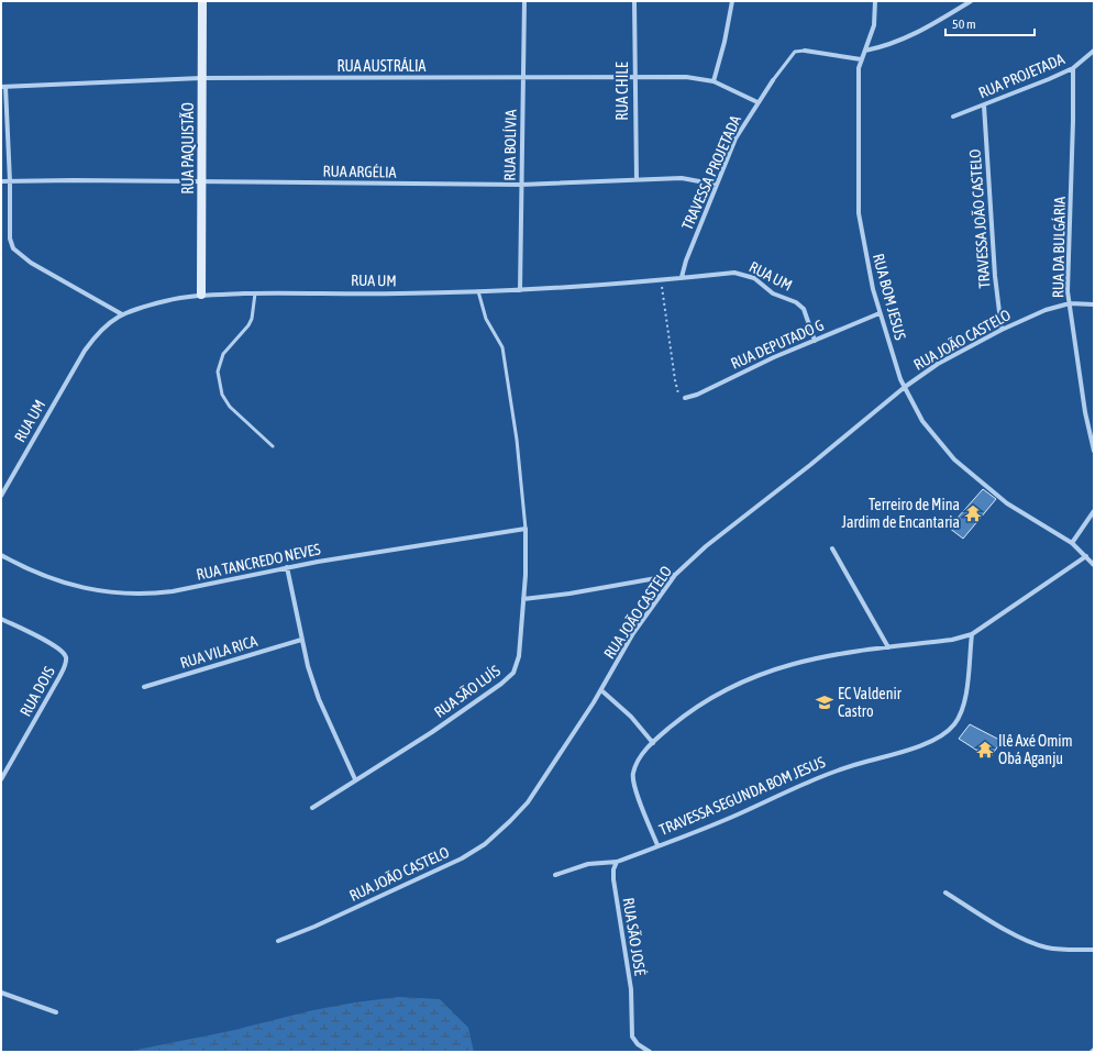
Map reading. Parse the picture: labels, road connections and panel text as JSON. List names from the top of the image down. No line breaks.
{"streets":{"street":["RUA AUSTRÁLIA","RUA PROJETADA","RUA CHILE","RUA BOLÍVIA","RUA PAQUISTÃO","RUA ARGÉLIA","TRAVESSA PROJETADA","TRAVESSA JOÃO CASTELO","RUA DA BULGÁRIA","RUA UM","RUA BOM JESUS","RUA JOÃO CASTELO","RUA DEPUTADO G","RUA TANCREDO NEVES","RUA VILA RICA","RUA DOIS","RUA SÃO LUÍS","TRAVESSA SEGUNDA BOM JESUS","RUA SÃO JOSÉ"]},"crossings":[["RUA AUSTRÁLIA","RUA CHILE"],["RUA AUSTRÁLIA","RUA BOLÍVIA"],["RUA AUSTRÁLIA","RUA PAQUISTÃO"],["RUA AUSTRÁLIA","TRAVESSA PROJETADA"],["RUA PROJETADA","TRAVESSA JOÃO CASTELO"],["RUA PROJETADA","RUA DA BULGÁRIA"],["RUA CHILE","RUA ARGÉLIA"],["RUA BOLÍVIA","RUA ARGÉLIA"],["RUA BOLÍVIA","RUA UM"],["RUA PAQUISTÃO","RUA ARGÉLIA"],["RUA PAQUISTÃO","RUA UM"],["RUA ARGÉLIA","TRAVESSA PROJETADA"],["TRAVESSA PROJETADA","RUA UM"],["TRAVESSA PROJETADA","RUA BOM JESUS"],["TRAVESSA JOÃO CASTELO","RUA JOÃO CASTELO"],["RUA DA BULGÁRIA","RUA JOÃO CASTELO"],["RUA UM","RUA DEPUTADO G"],["RUA BOM JESUS","RUA JOÃO CASTELO"],["RUA BOM JESUS","RUA DEPUTADO G"],["RUA BOM JESUS","TRAVESSA SEGUNDA BOM JESUS"],["RUA TANCREDO NEVES","RUA SÃO LUÍS"]],"places":{"temple":["Terreiro de Mina Jardim de Encantaria","Ilê Axé Omim Obá Aganju"],"school or university":["EC Valdenir Castro"]},"scale_bar":"50 m"}
